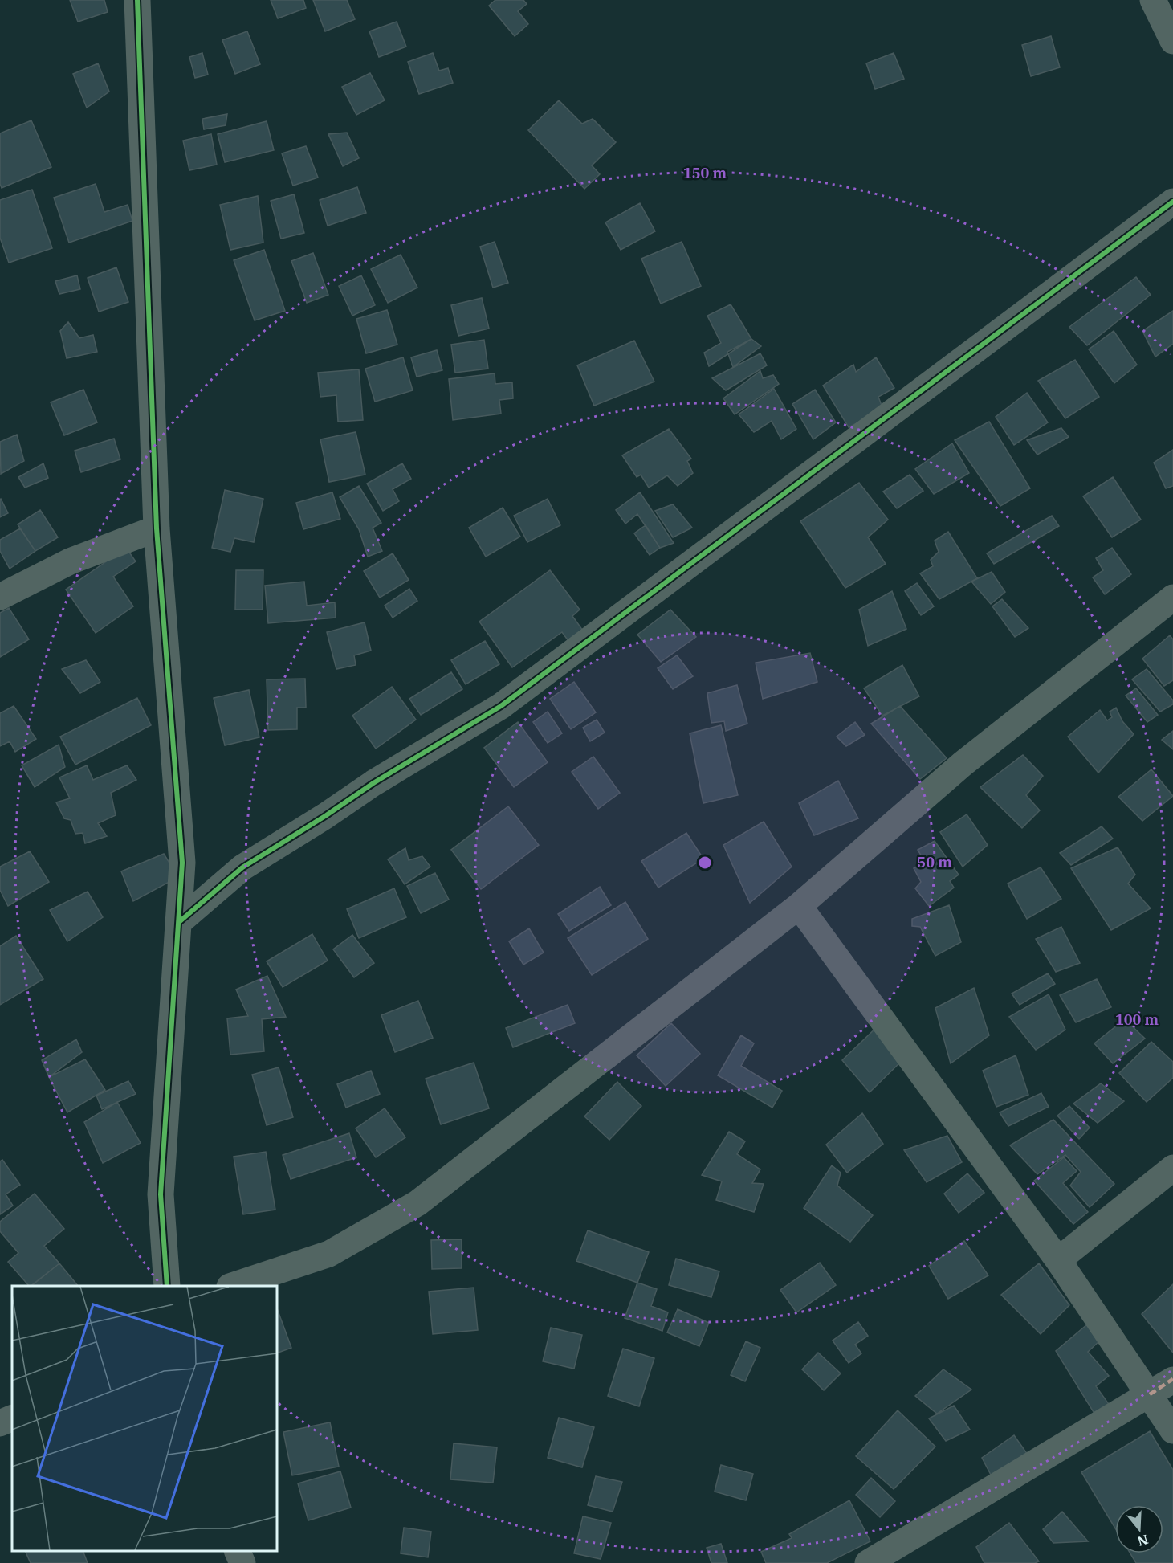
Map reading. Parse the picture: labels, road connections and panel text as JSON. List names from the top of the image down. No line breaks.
{"north":"bottom","rings":["150 m","50 m","100 m"]}
